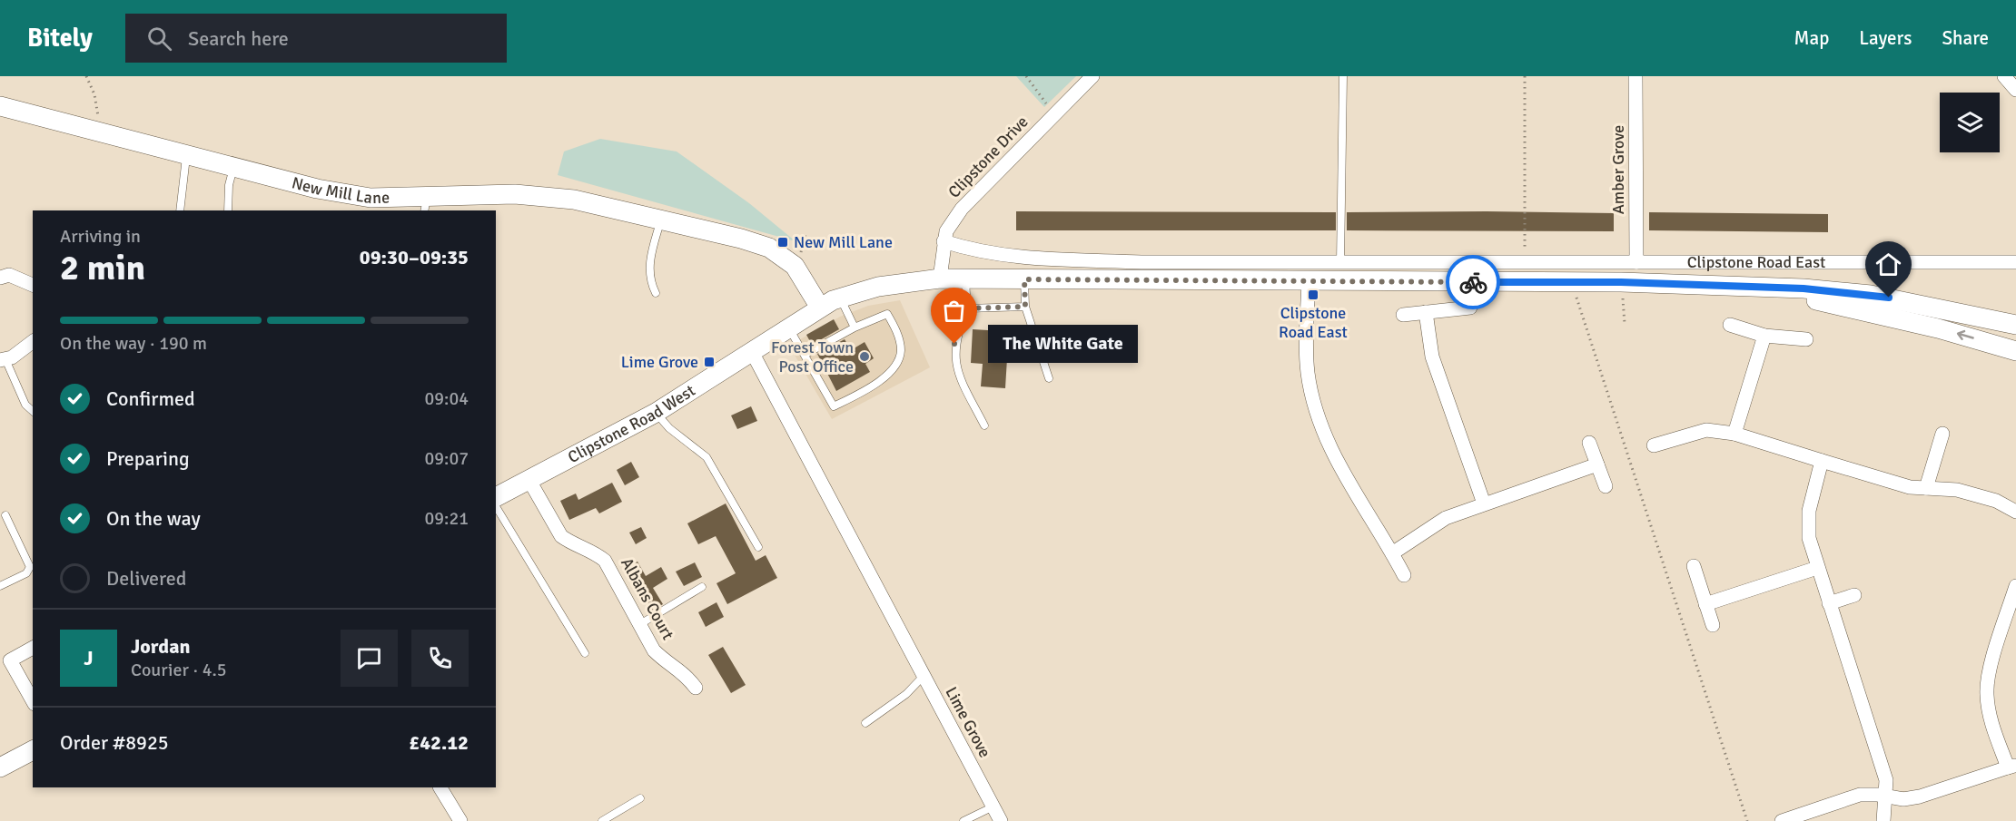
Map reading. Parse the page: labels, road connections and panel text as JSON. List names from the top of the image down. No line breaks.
{"streets":{"main road":["New Mill Lane","Clipstone Road East","Clipstone Road West"],"street":["Clipstone Drive","Amber Grove","Albans Court","Lime Grove"]},"crossings":[["Clipstone Drive","Clipstone Road East"],["Amber Grove","Clipstone Road East"],["New Mill Lane","Clipstone Road East"],["New Mill Lane","Clipstone Road West"],["Clipstone Road East","Clipstone Road West"],["Clipstone Road West","Albans Court"],["Clipstone Road West","Lime Grove"]],"places":{"transit":["New Mill Lane","Clipstone Road East","Lime Grove"],"other":["The White Gate","Forest Town Post Office"]},"page":{"header":"Bitely","search":"Search here","nav":["Map","Layers","Share"],"heading":["2 min","Arriving in","09:30–09:35"],"panel":["Jordan","Courier · 4.5","Order #8925","£42.12"],"bar":"On the way · 190 m","bubble":"The White Gate","list":[["Confirmed","09:04"],["Preparing","09:07"],["On the way","09:21"],"Delivered"],"round":"J"}}
